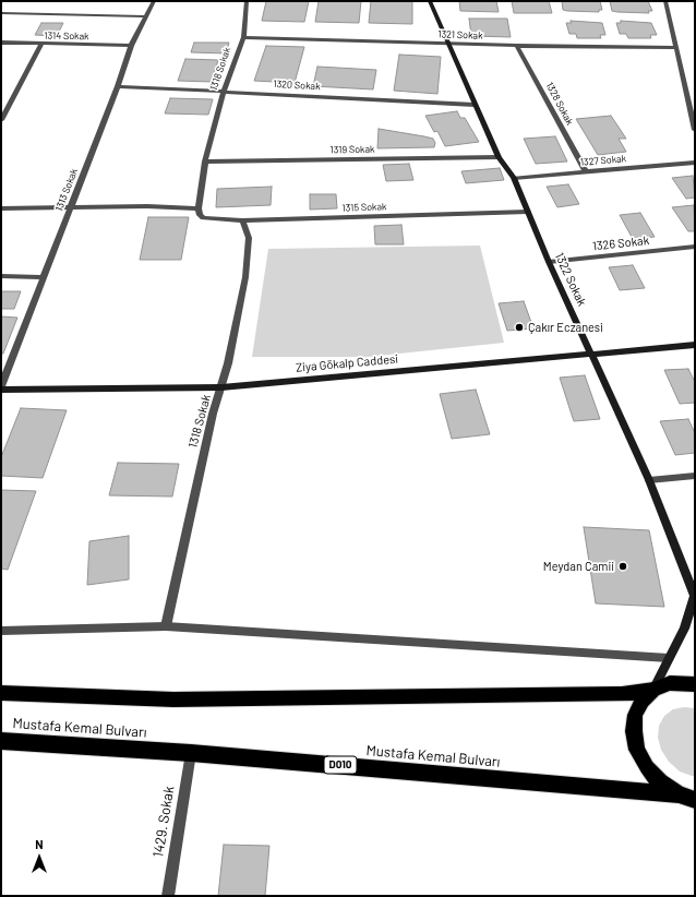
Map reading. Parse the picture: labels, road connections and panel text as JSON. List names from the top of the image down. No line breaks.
{"streets":{"highway":["Mustafa Kemal Bulvarı","D010"],"street":["1321 Sokak","1314 Sokak","1318 Sokak","1320 Sokak","1328 Sokak","1319 Sokak","1327 Sokak","1313 Sokak","1315 Sokak","1326 Sokak","1322 Sokak","Ziya Gökalp Caddesi","1429. Sokak"]},"crossings":[["1321 Sokak","1318 Sokak"],["1321 Sokak","1328 Sokak"],["1321 Sokak","1322 Sokak"],["1314 Sokak","1313 Sokak"],["1318 Sokak","1320 Sokak"],["1318 Sokak","1319 Sokak"],["1318 Sokak","1315 Sokak"],["1318 Sokak","Ziya Gökalp Caddesi"],["1320 Sokak","1313 Sokak"],["1320 Sokak","1322 Sokak"],["1328 Sokak","1327 Sokak"],["1319 Sokak","1322 Sokak"],["1327 Sokak","1322 Sokak"],["1313 Sokak","Ziya Gökalp Caddesi"],["1315 Sokak","1322 Sokak"],["1326 Sokak","1322 Sokak"],["1322 Sokak","Ziya Gökalp Caddesi"],["Mustafa Kemal Bulvarı","1429. Sokak"]],"places":["Çakır Eczanesi","Meydan Camii"],"north":"top"}
